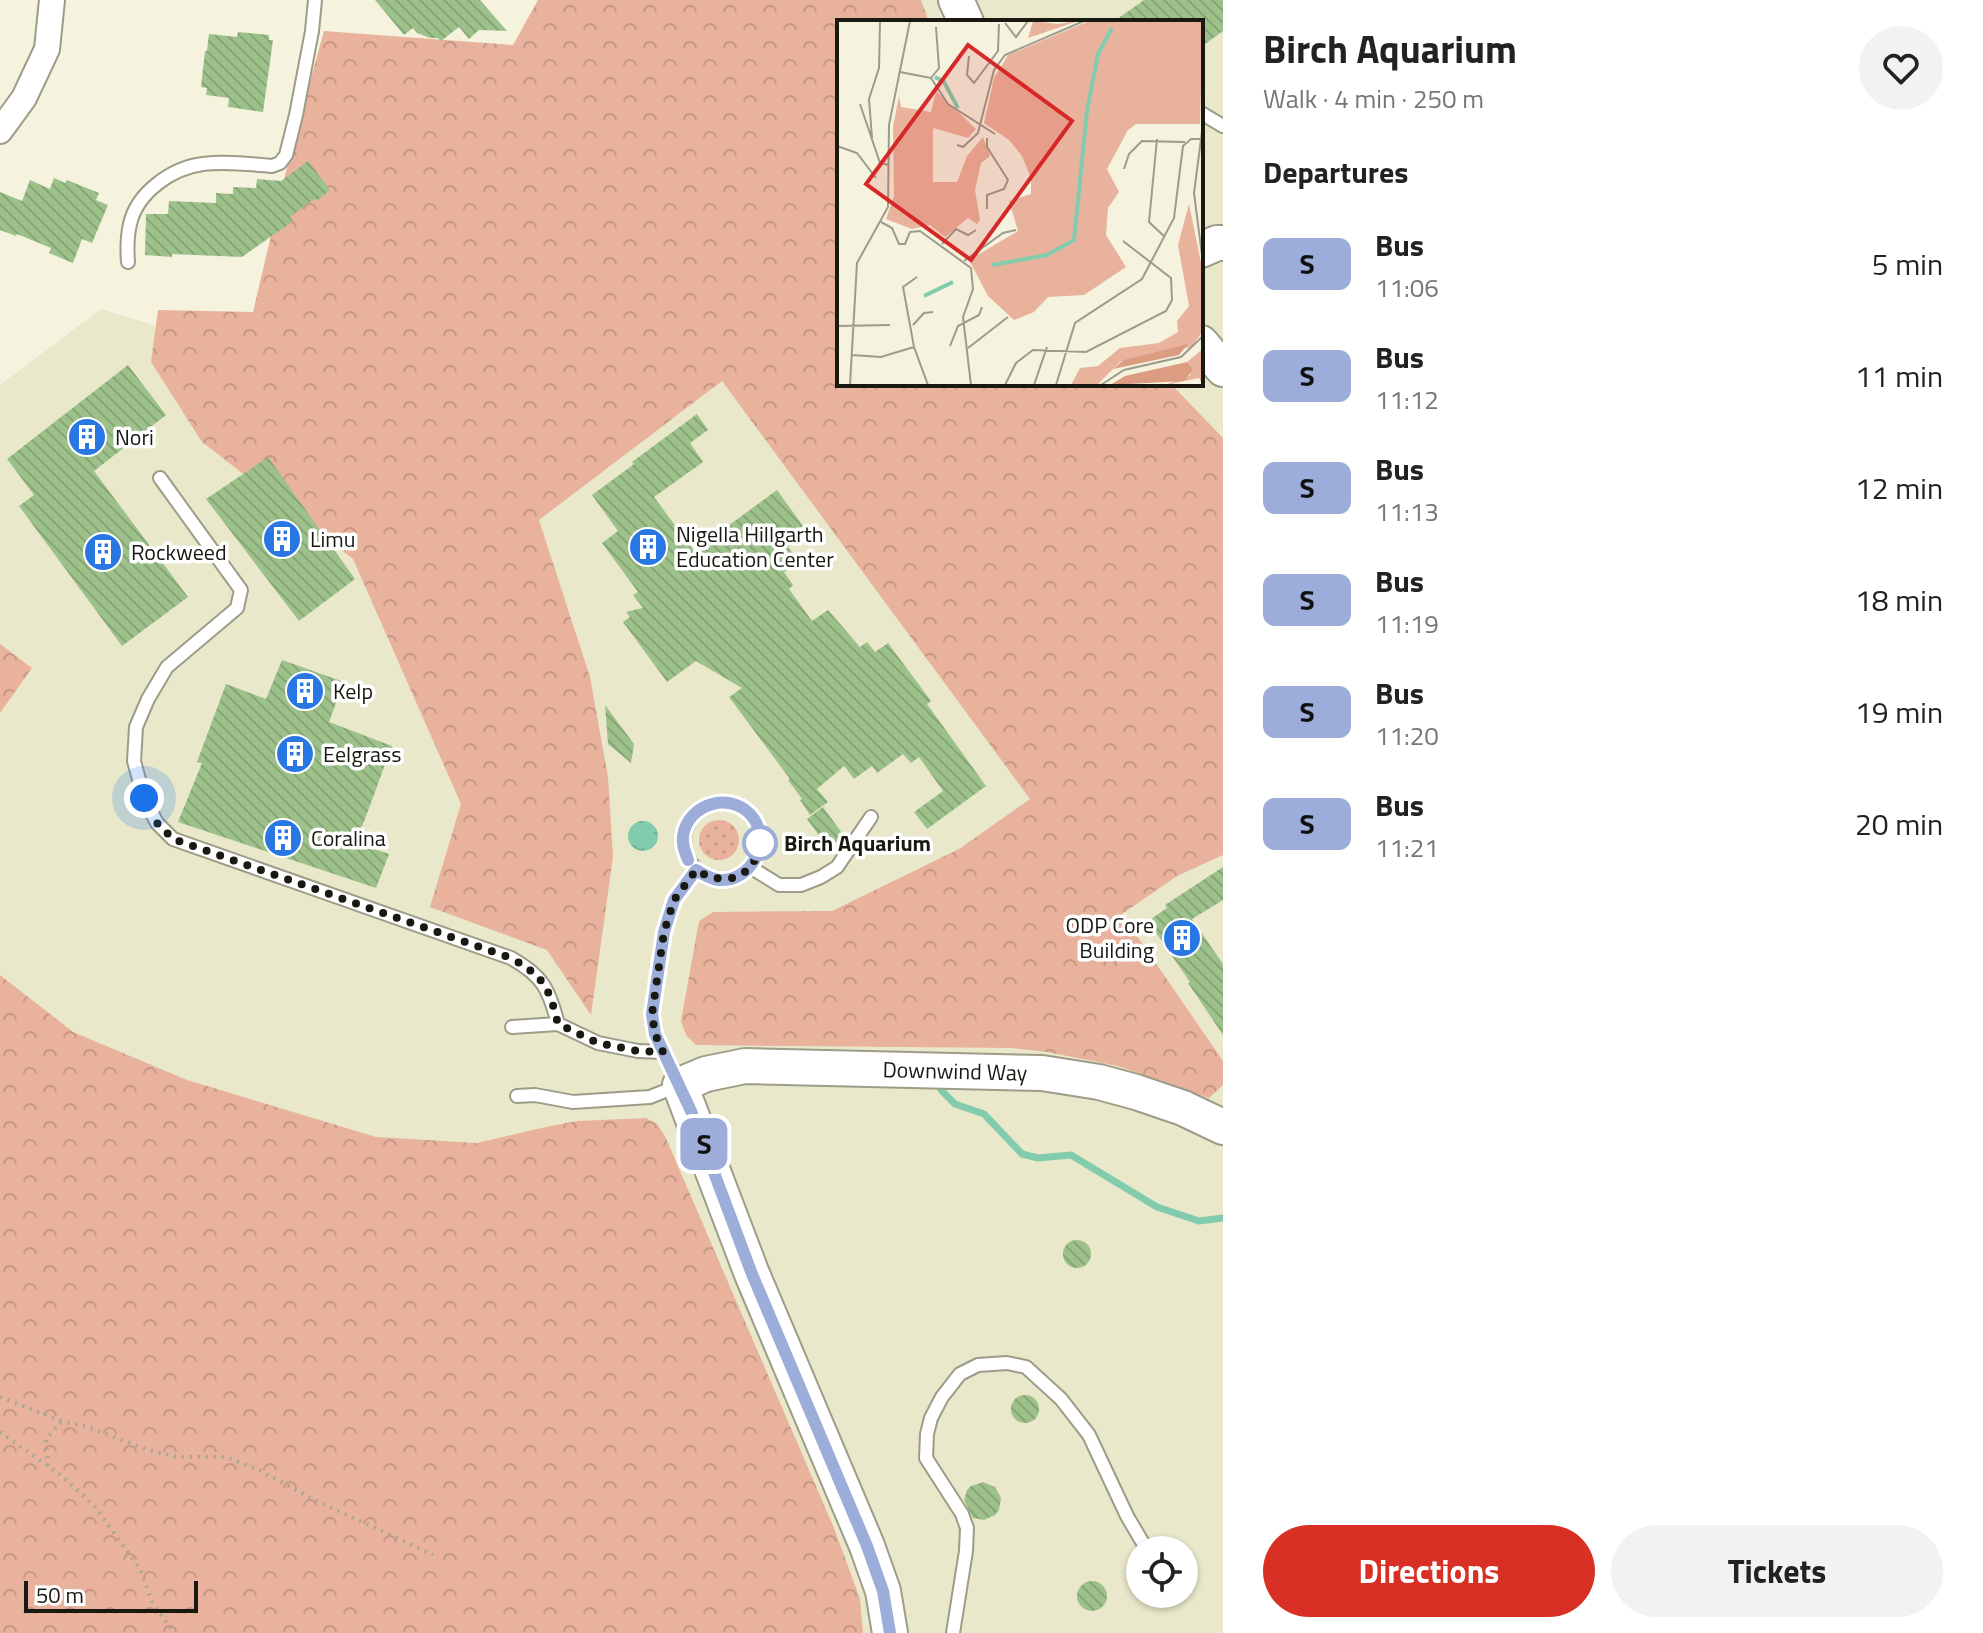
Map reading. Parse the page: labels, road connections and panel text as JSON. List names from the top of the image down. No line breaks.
{"streets":{"street":["Downwind Way"]},"places":{"building":["Nori","Limu","Nigella Hillgarth Education Center","Rockweed","Kelp","Eelgrass","Coralina","ODP Core Building"],"other":["Birch Aquarium"]},"lines":["bus line S"],"scale_bar":"50 m","page":{"on_map":"S","heading":[["Birch Aquarium","Walk · 4 min · 250 m"],"Departures"],"list":[{"mark":"S","name":"Bus","note":"11:06","value":"5 min"},{"mark":"S","name":"Bus","note":"11:12","value":"11 min"},{"mark":"S","name":"Bus","note":"11:13","value":"12 min"},{"mark":"S","name":"Bus","note":"11:19","value":"18 min"},{"mark":"S","name":"Bus","note":"11:20","value":"19 min"},{"mark":"S","name":"Bus","note":"11:21","value":"20 min"}],"buttons":["Directions","Tickets"],"scale":"50 m"}}
